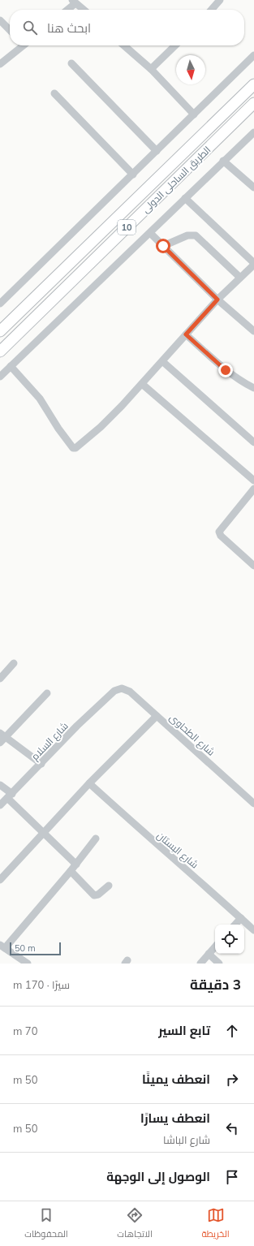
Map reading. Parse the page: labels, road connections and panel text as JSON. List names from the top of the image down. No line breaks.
{"streets":{"highway":["الطريق الساحلى الدولى","10"],"street":["شارع الطحاوى","شارع السلام","شارع البستان"]},"crossings":[["شارع الطحاوى","شارع السلام"]],"scale_bar":"50 m","north":"bottom","page":{"search":"ابحث هنا","scale":"50 m","heading":["3 دقيقة","سيرًا · 170 m"],"list":[["تابع السير","70 m"],["انعطف يمينًا","50 m"],["انعطف يسارًا","شارع الباشا","50 m"],"الوصول إلى الوجهة"],"nav":["الخريطة","الاتجاهات","المحفوظات"]}}
